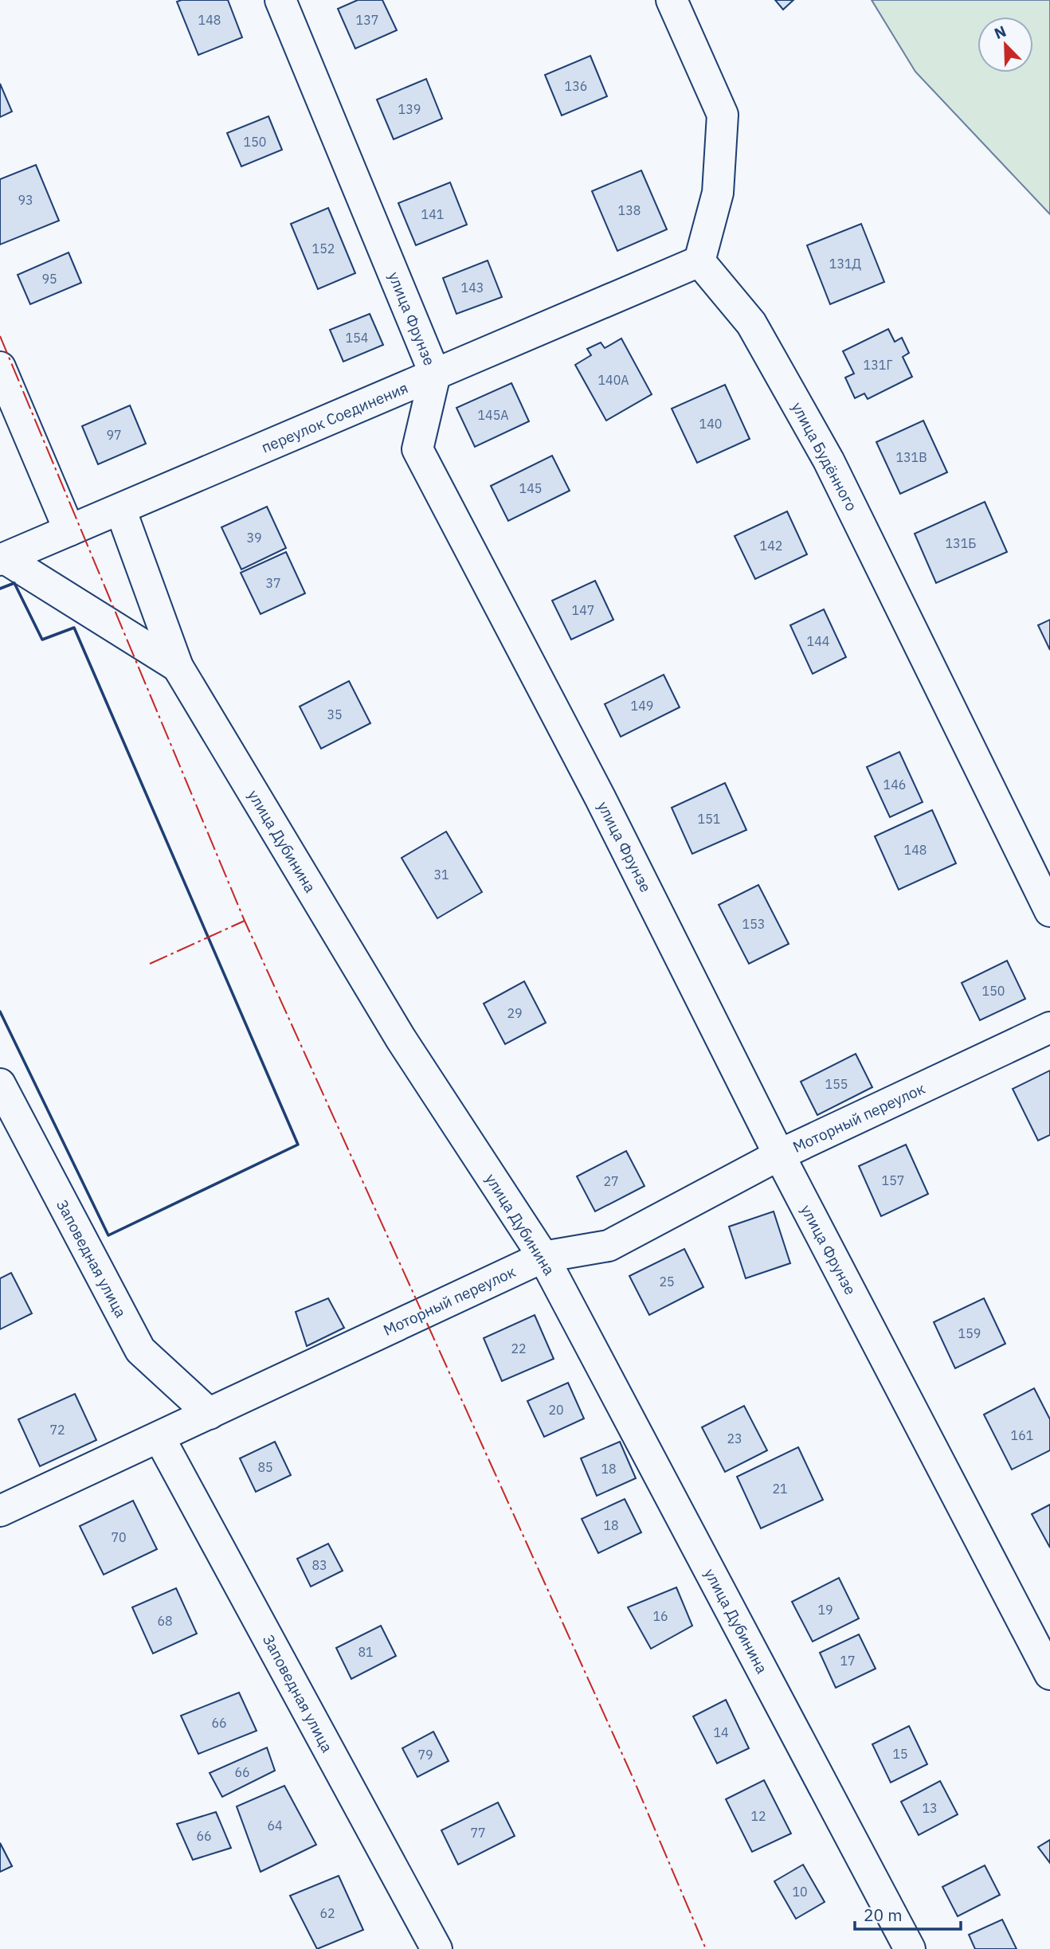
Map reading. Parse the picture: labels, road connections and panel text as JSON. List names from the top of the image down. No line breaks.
{"streets":{"street":["улица Фрунзе","переулок Соединения","улица Будённого","улица Дубинина","Моторный переулок","Заповедная улица"]},"crossings":[["улица Фрунзе","переулок Соединения"],["улица Фрунзе","Моторный переулок"],["переулок Соединения","улица Будённого"],["переулок Соединения","улица Дубинина"],["улица Дубинина","Моторный переулок"],["Моторный переулок","Заповедная улица"]],"house_numbers":["148","137","136","139","150","93","138","141","152","131Д","95","143","154","131Г","140А","145А","140","97","131В","145","39","131Б","142","37","147","144","149","35","146","151","148","31","153","150","29","155","157","27","25","159","22","20","72","161","23","85","18","21","18","70","83","19","16","68","81","17","66","14","15","79","66","13","12","64","77","66","10","62"],"scale_bar":"20 m","north":"top left"}
